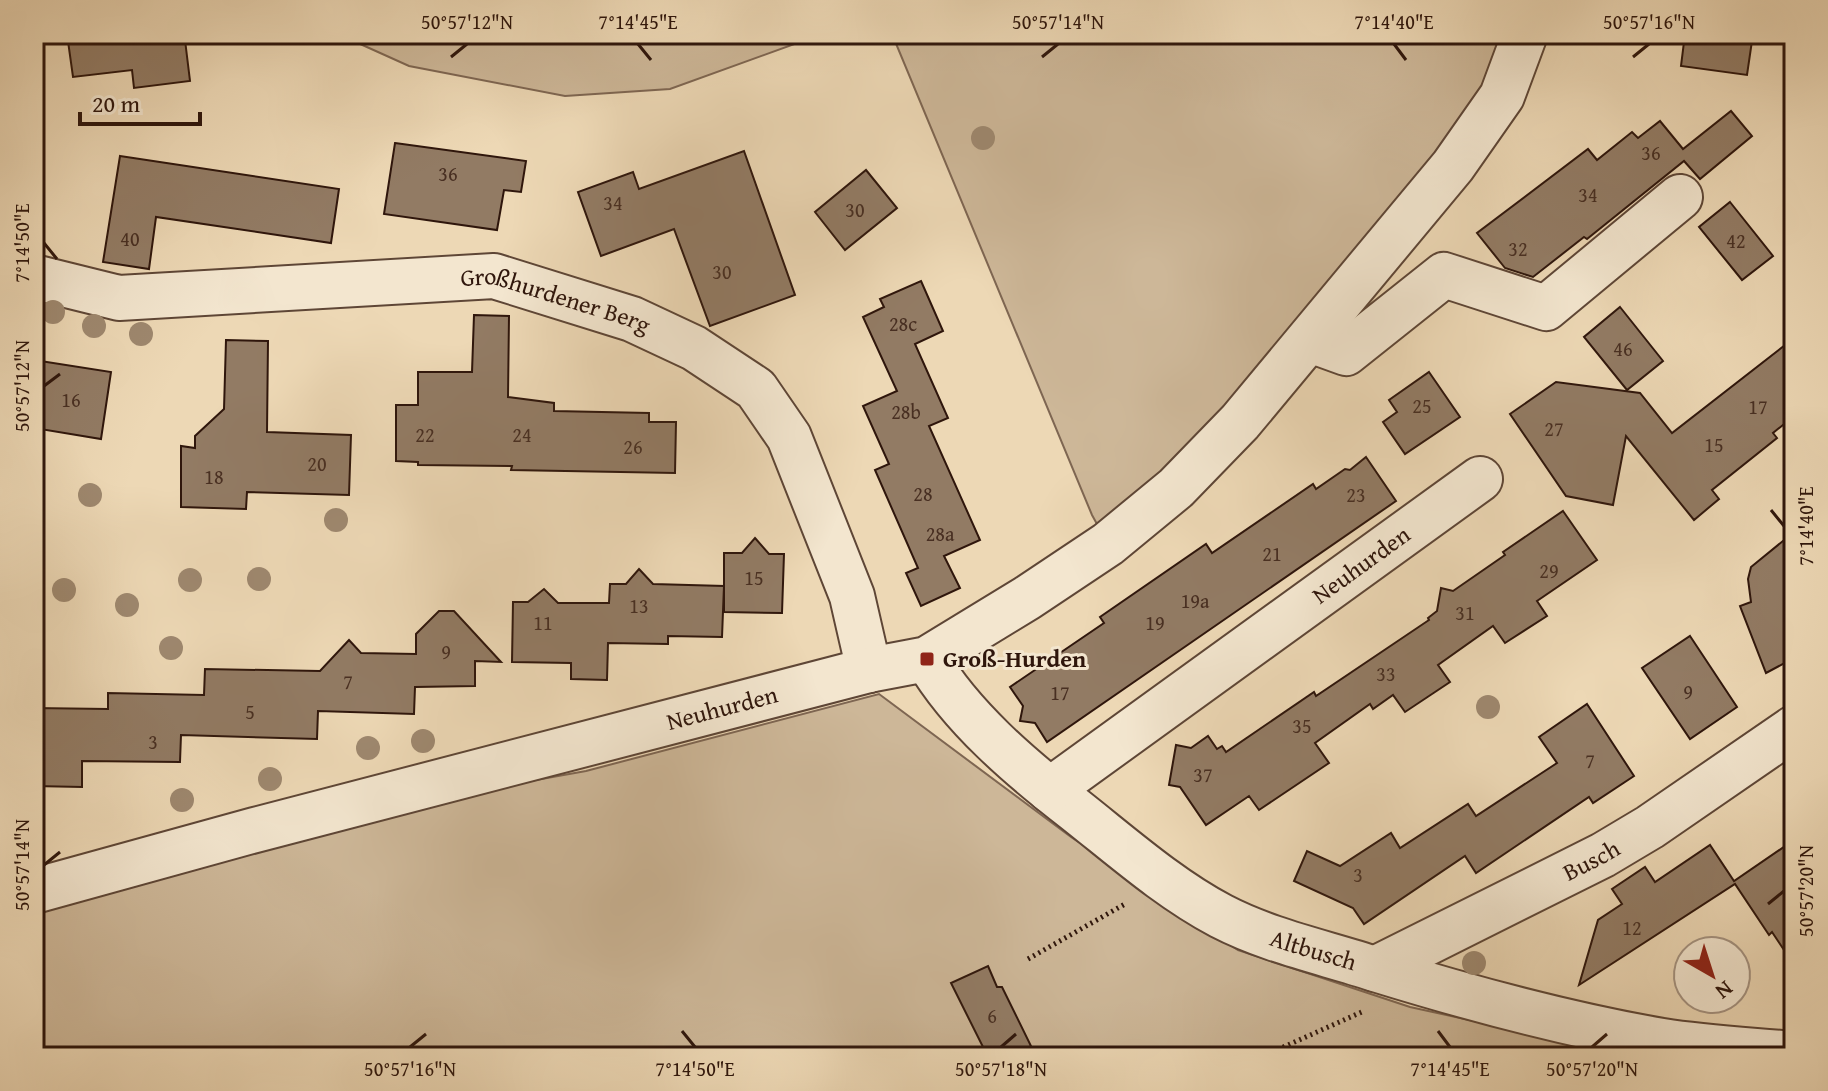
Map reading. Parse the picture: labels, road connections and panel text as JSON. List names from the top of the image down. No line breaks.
{"streets":{"street":["Großhurdener Berg","Neuhurden","Busch","Altbusch"]},"crossings":[["Großhurdener Berg","Neuhurden"],["Neuhurden","Altbusch"],["Busch","Altbusch"]],"places":{"transit":["Groß-Hurden"]},"house_numbers":["36","36","34","34","30","40","42","32","30","28c","46","16","25","17","28b","27","22","24","15","26","20","18","28","23","28a","21","29","15","19a","13","31","11","19","9","33","7","9","17","5","35","3","7","37","3","12","6"],"scale_bar":"20 m","north":"bottom right","coordinates":["50°57'12\"N","7°14'45\"E","50°57'14\"N","7°14'40\"E","50°57'16\"N","7°14'50\"E","50°57'20\"N","50°57'18\"N"]}
